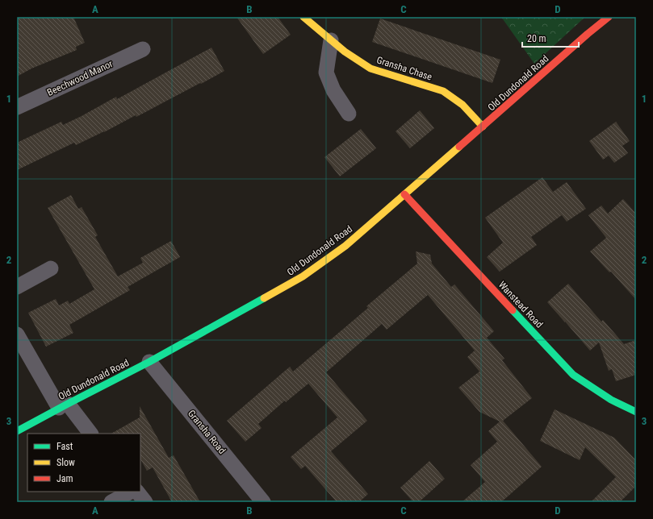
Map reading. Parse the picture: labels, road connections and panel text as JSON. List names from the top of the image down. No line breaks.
{"streets":{"street":["Gransha Chase","Beechwood Manor","Old Dundonald Road","Wanstead Road","Gransha Road"]},"crossings":[["Gransha Chase","Old Dundonald Road"],["Old Dundonald Road","Wanstead Road"],["Old Dundonald Road","Gransha Road"]],"legend":["Fast","Slow","Jam"],"scale_bar":"20 m","grid":{"columns":["A","B","C","D"],"rows":["1","2","3"]}}
